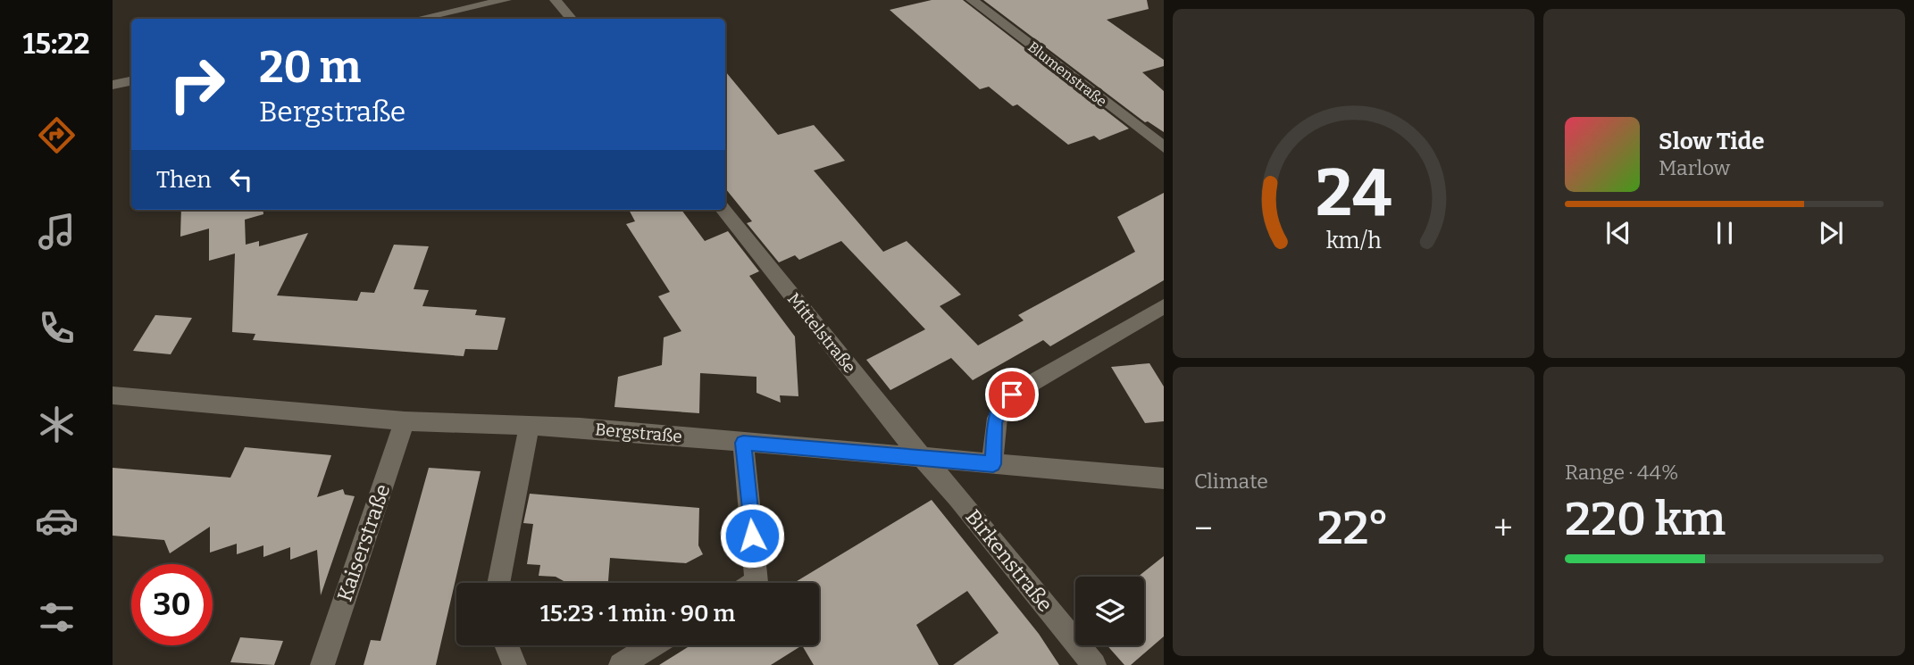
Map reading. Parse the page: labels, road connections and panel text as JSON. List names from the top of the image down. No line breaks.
{"streets":{"street":["Blumenstraße","Mittelstraße","Bergstraße","Kaiserstraße","Birkenstraße"]},"crossings":[["Mittelstraße","Bergstraße"],["Mittelstraße","Birkenstraße"],["Bergstraße","Kaiserstraße"],["Bergstraße","Birkenstraße"]],"page":{"tabs":"15:22","turn":["20 m","Bergstraße"],"song":["Slow Tide","Marlow"],"then":"Then","tile":["Climate",["Range · 44%","220 km"]],"heat":["−","22°","+"],"limit":"30","trip":"15:23 · 1 min · 90 m","gauge":["24","km/h"]}}
